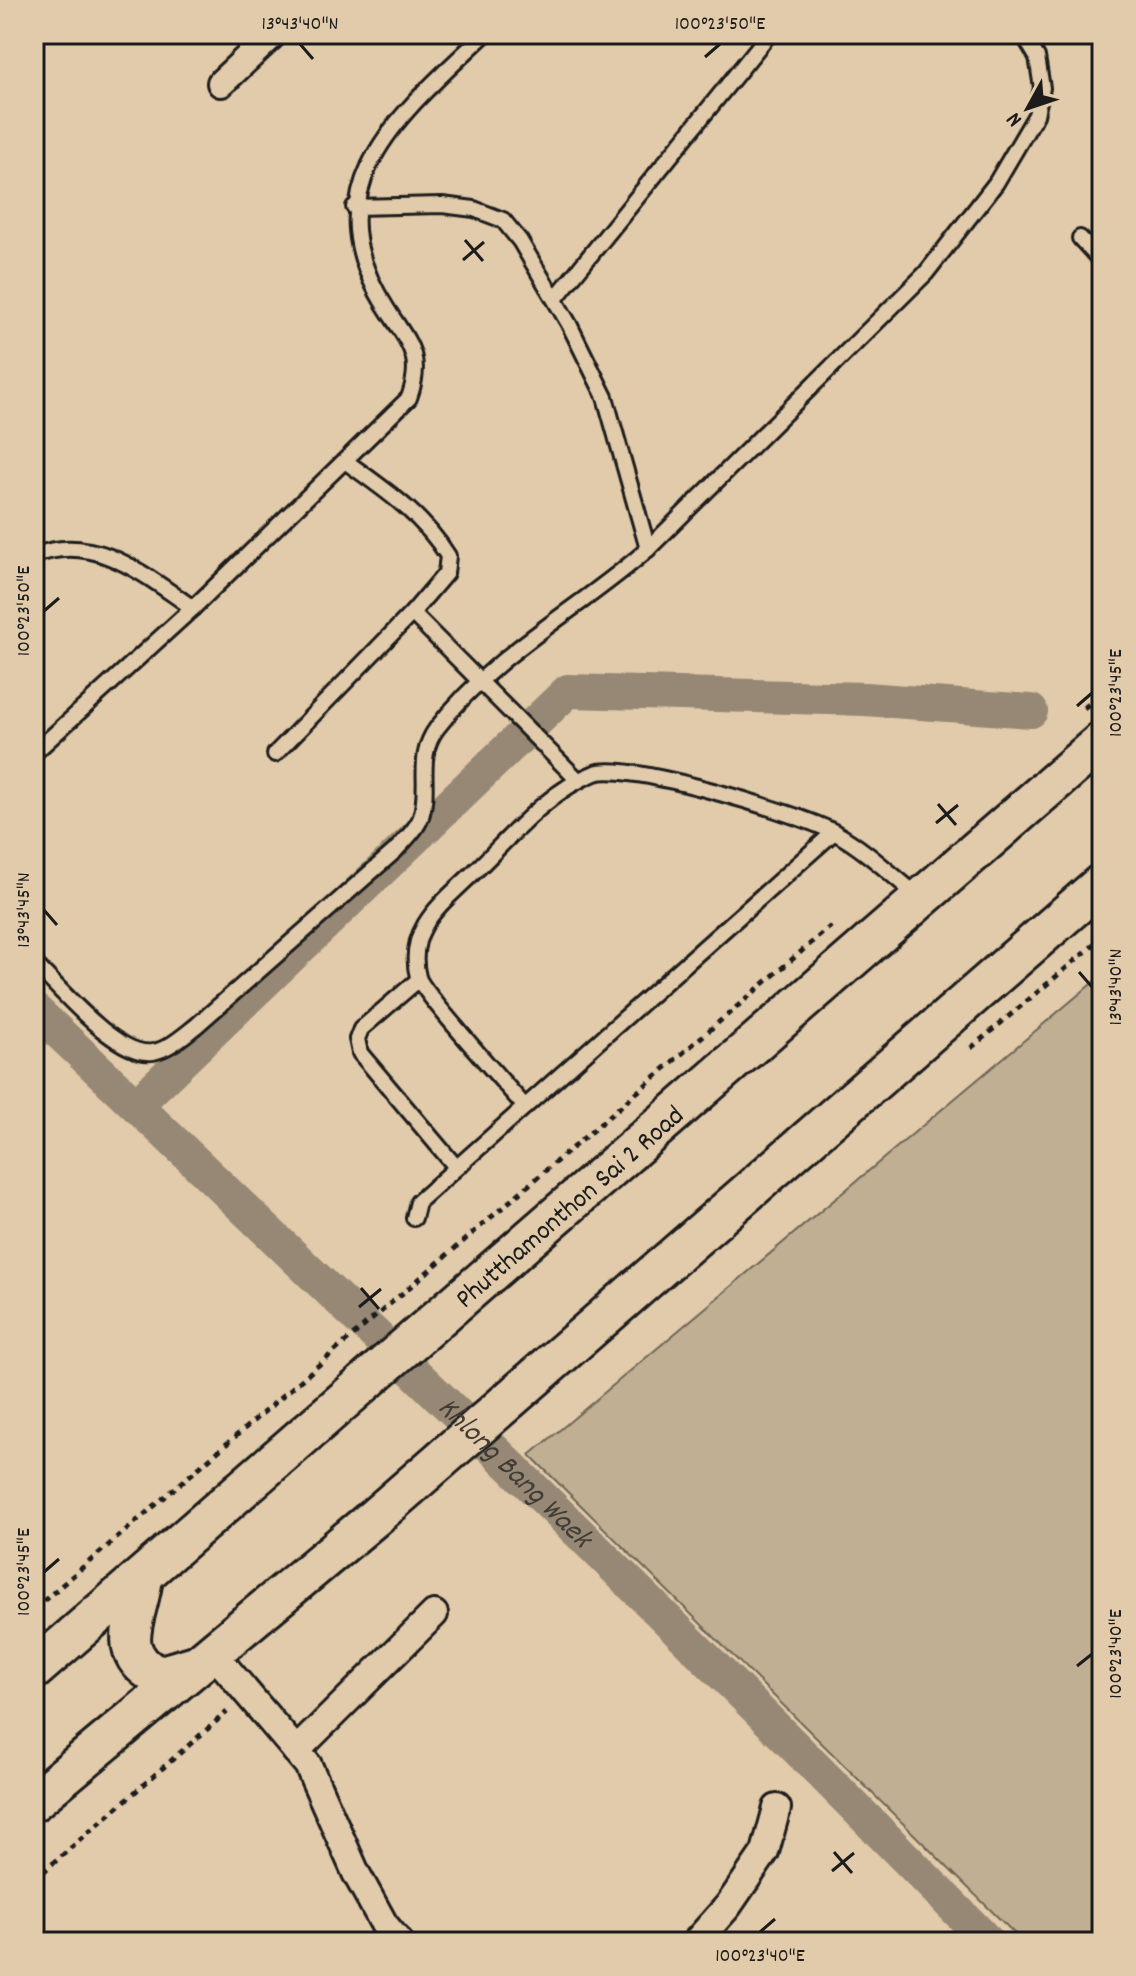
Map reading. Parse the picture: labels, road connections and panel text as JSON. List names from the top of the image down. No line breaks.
{"streets":{"main road":["Phutthamonthon Sai 2 Road"]},"water":["Khlong Bang Waek"],"north":"bottom left","coordinates":["13°43'40\"N","100°23'50\"E","100°23'45\"E","13°43'45\"N","100°23'40\"E"]}
